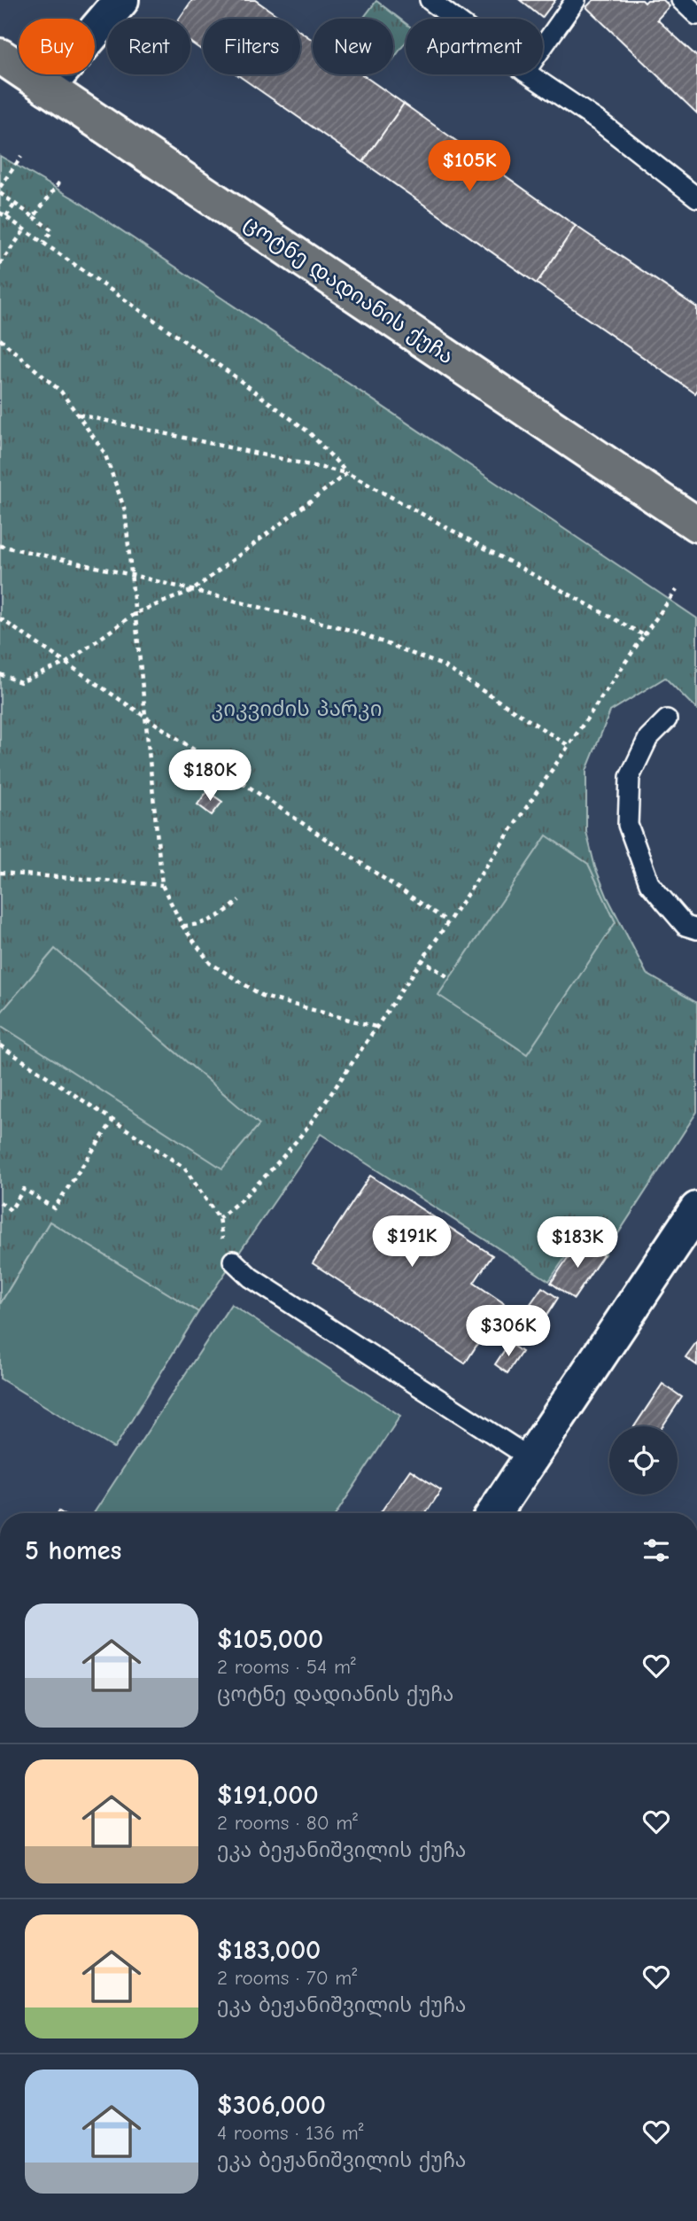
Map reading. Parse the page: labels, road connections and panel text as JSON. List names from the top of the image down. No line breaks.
{"streets":{"main road":["ცოტნე დადიანის ქუჩა"]},"parks":["კიკვიძის პარკი"],"page":{"chip":["Buy","Rent","Filters","New","Apartment"],"price":["$105K","$180K","$191K","$183K","$306K"],"heading":"5 homes","list":[{"name":"$105,000","note":"2 rooms · 54 m² · ცოტნე დადიანის ქუჩა"},{"name":"$191,000","note":"2 rooms · 80 m² · ეკა ბეჟანიშვილის ქუჩა"},{"name":"$183,000","note":"2 rooms · 70 m² · ეკა ბეჟანიშვილის ქუჩა"},{"name":"$306,000","note":"4 rooms · 136 m² · ეკა ბეჟანიშვილის ქუჩა"}]}}
